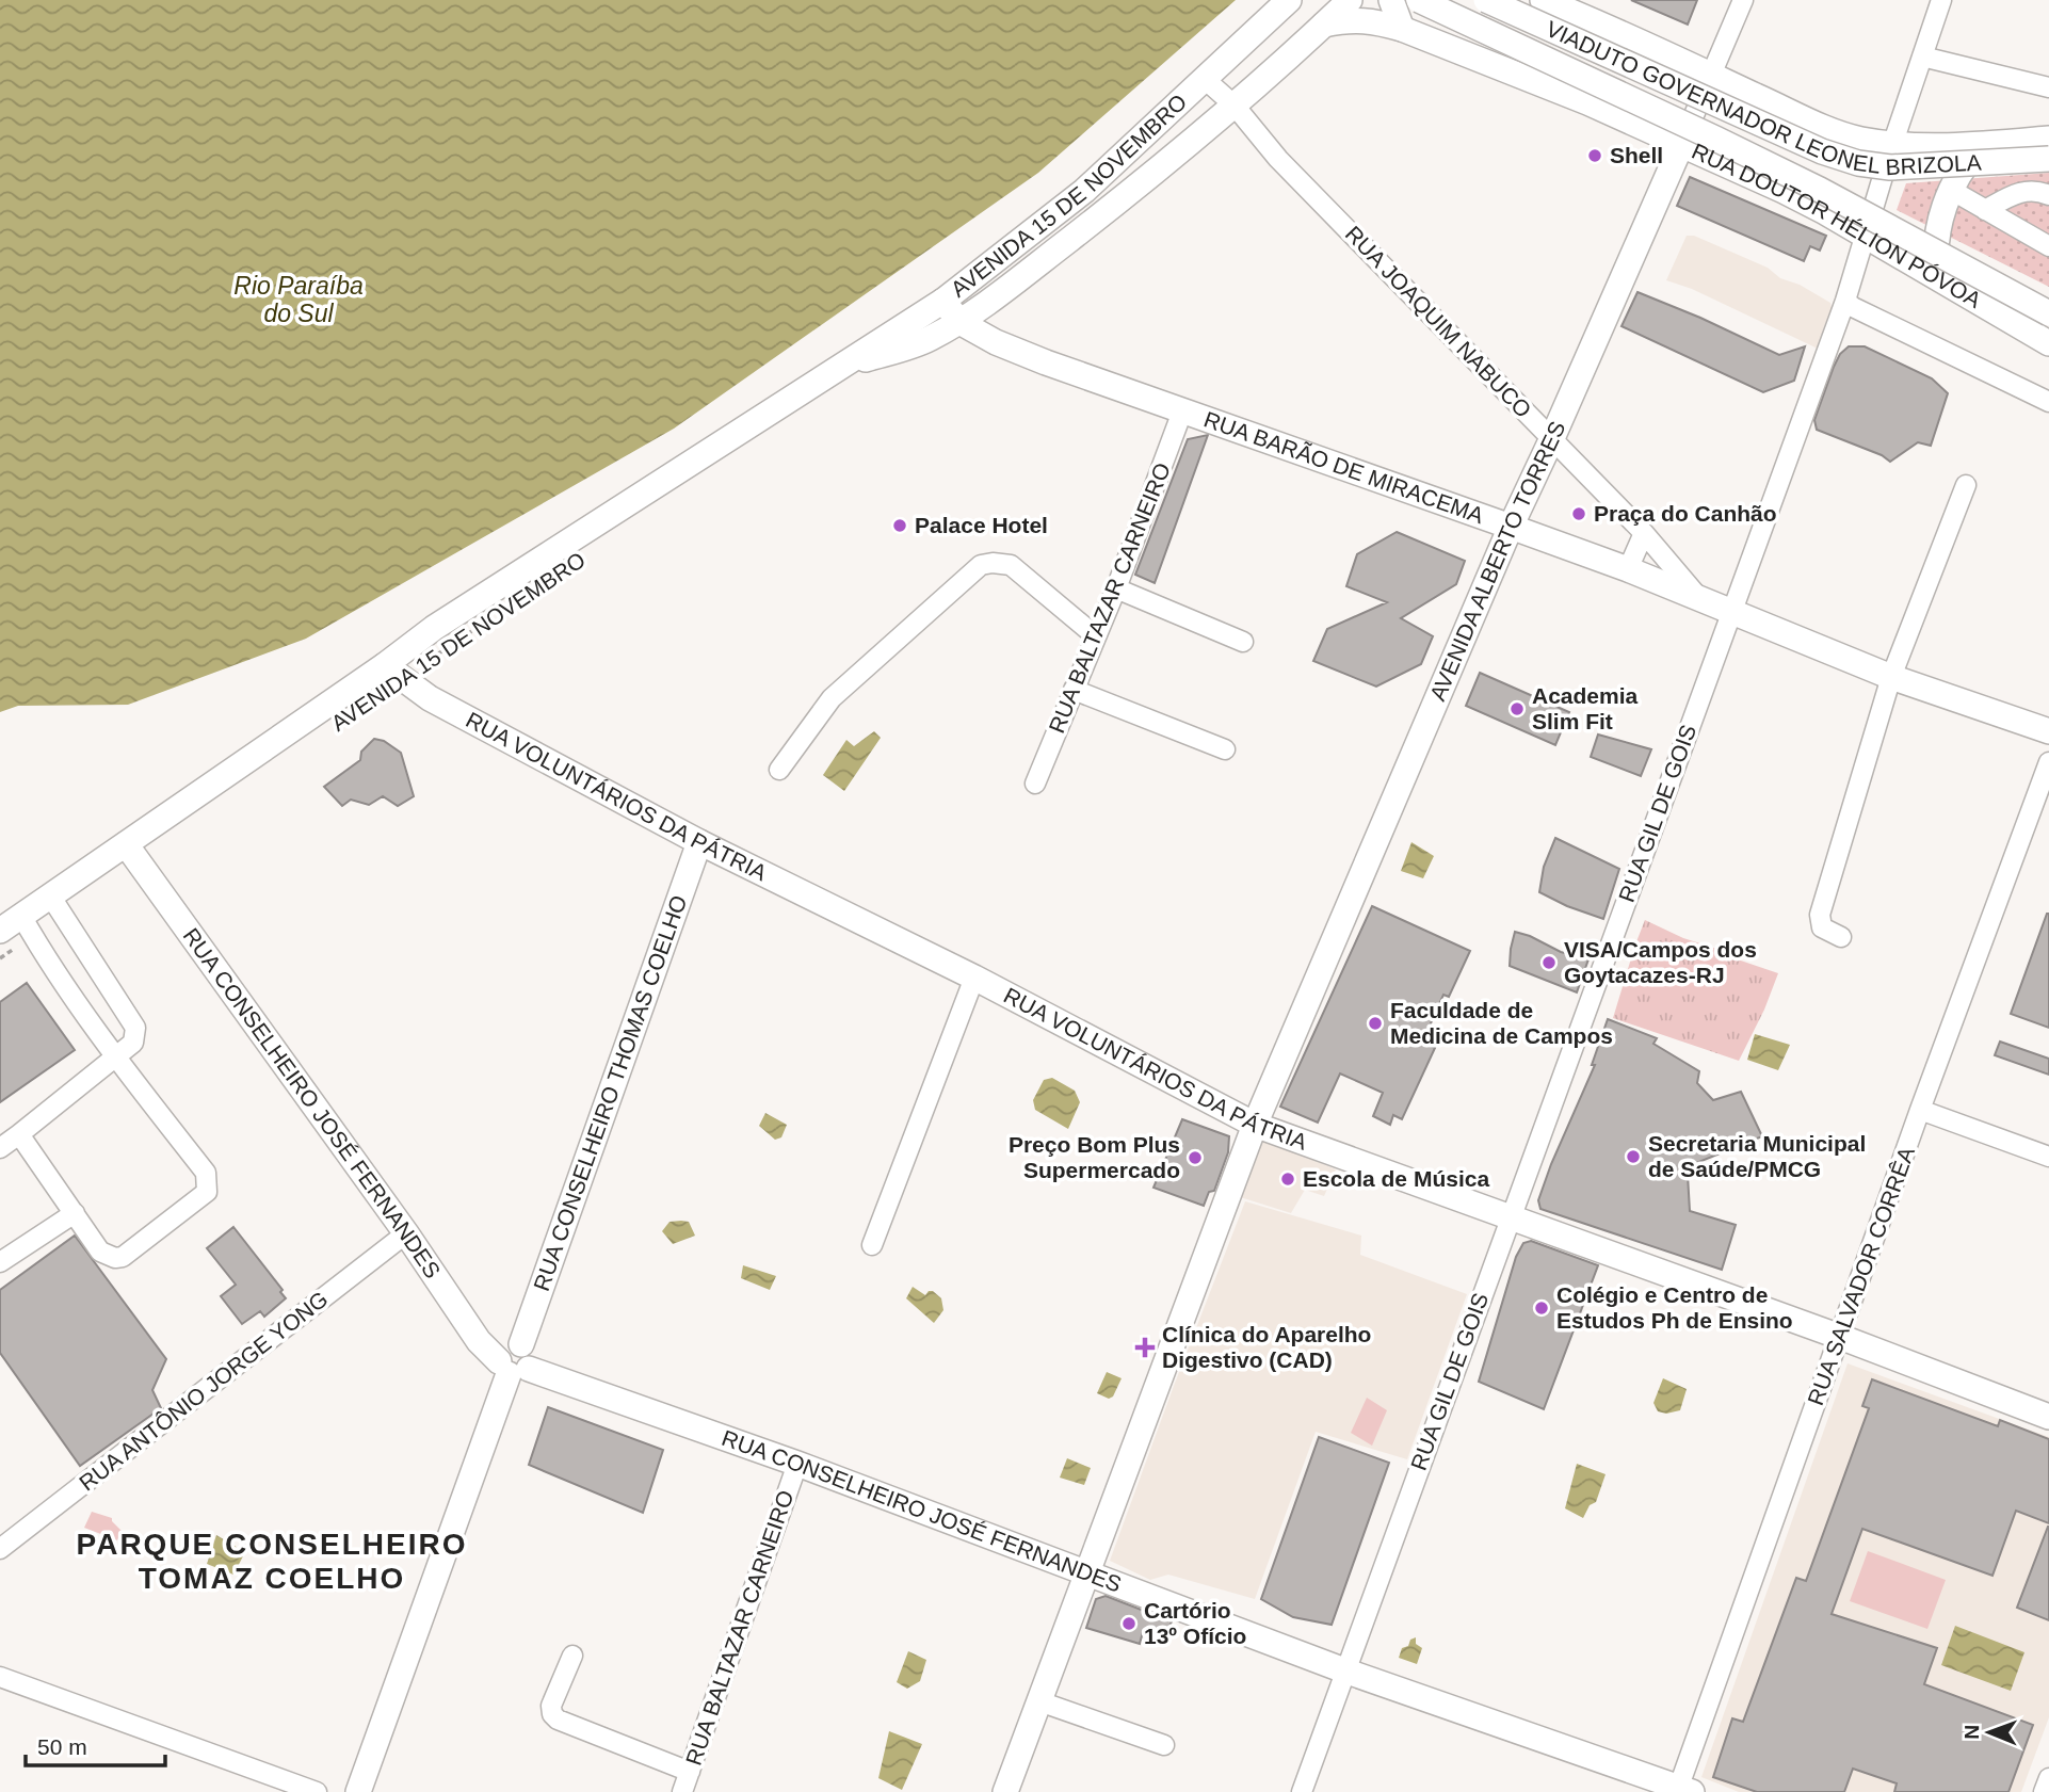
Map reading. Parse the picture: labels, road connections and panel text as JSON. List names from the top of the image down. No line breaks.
{"streets":{"main road":["VIADUTO GOVERNADOR LEONEL BRIZOLA","AVENIDA 15 DE NOVEMBRO","RUA DOUTOR HÉLION PÓVOA","RUA BARÃO DE MIRACEMA","AVENIDA ALBERTO TORRES","RUA VOLUNTÁRIOS DA PÁTRIA","RUA CONSELHEIRO THOMAS COELHO","RUA CONSELHEIRO JOSÉ FERNANDES"],"street":["RUA JOAQUIM NABUCO","RUA BALTAZAR CARNEIRO","RUA GIL DE GOIS","RUA SALVADOR CORRÊA","RUA ANTÔNIO JORGE YONG"]},"crossings":[["AVENIDA 15 DE NOVEMBRO","RUA DOUTOR HÉLION PÓVOA"],["AVENIDA 15 DE NOVEMBRO","RUA JOAQUIM NABUCO"],["AVENIDA 15 DE NOVEMBRO","RUA BARÃO DE MIRACEMA"],["AVENIDA 15 DE NOVEMBRO","RUA VOLUNTÁRIOS DA PÁTRIA"],["AVENIDA 15 DE NOVEMBRO","RUA CONSELHEIRO JOSÉ FERNANDES"],["RUA DOUTOR HÉLION PÓVOA","AVENIDA ALBERTO TORRES"],["RUA DOUTOR HÉLION PÓVOA","RUA GIL DE GOIS"],["RUA JOAQUIM NABUCO","RUA BARÃO DE MIRACEMA"],["RUA JOAQUIM NABUCO","AVENIDA ALBERTO TORRES"],["RUA BARÃO DE MIRACEMA","AVENIDA ALBERTO TORRES"],["RUA BARÃO DE MIRACEMA","RUA BALTAZAR CARNEIRO"],["RUA BARÃO DE MIRACEMA","RUA GIL DE GOIS"],["AVENIDA ALBERTO TORRES","RUA VOLUNTÁRIOS DA PÁTRIA"],["AVENIDA ALBERTO TORRES","RUA CONSELHEIRO JOSÉ FERNANDES"],["RUA BALTAZAR CARNEIRO","RUA CONSELHEIRO JOSÉ FERNANDES"],["RUA VOLUNTÁRIOS DA PÁTRIA","RUA GIL DE GOIS"],["RUA VOLUNTÁRIOS DA PÁTRIA","RUA CONSELHEIRO THOMAS COELHO"],["RUA VOLUNTÁRIOS DA PÁTRIA","RUA SALVADOR CORRÊA"],["RUA GIL DE GOIS","RUA CONSELHEIRO JOSÉ FERNANDES"],["RUA CONSELHEIRO THOMAS COELHO","RUA CONSELHEIRO JOSÉ FERNANDES"],["RUA CONSELHEIRO JOSÉ FERNANDES","RUA SALVADOR CORRÊA"],["RUA CONSELHEIRO JOSÉ FERNANDES","RUA ANTÔNIO JORGE YONG"]],"districts":["PARQUE CONSELHEIRO TOMAZ COELHO"],"water":["Rio Paraíba do Sul"],"places":{"other":["Shell","Praça do Canhão","Palace Hotel","Academia Slim Fit","VISA/Campos dos Goytacazes-RJ","Faculdade de Medicina de Campos","Secretaria Municipal de Saúde/PMCG","Preço Bom Plus Supermercado","Escola de Música","Colégio e Centro de Estudos Ph de Ensino","Cartório 13º Ofício"],"health":["Clínica do Aparelho Digestivo (CAD)"]},"scale_bar":"50 m","north":"left"}
